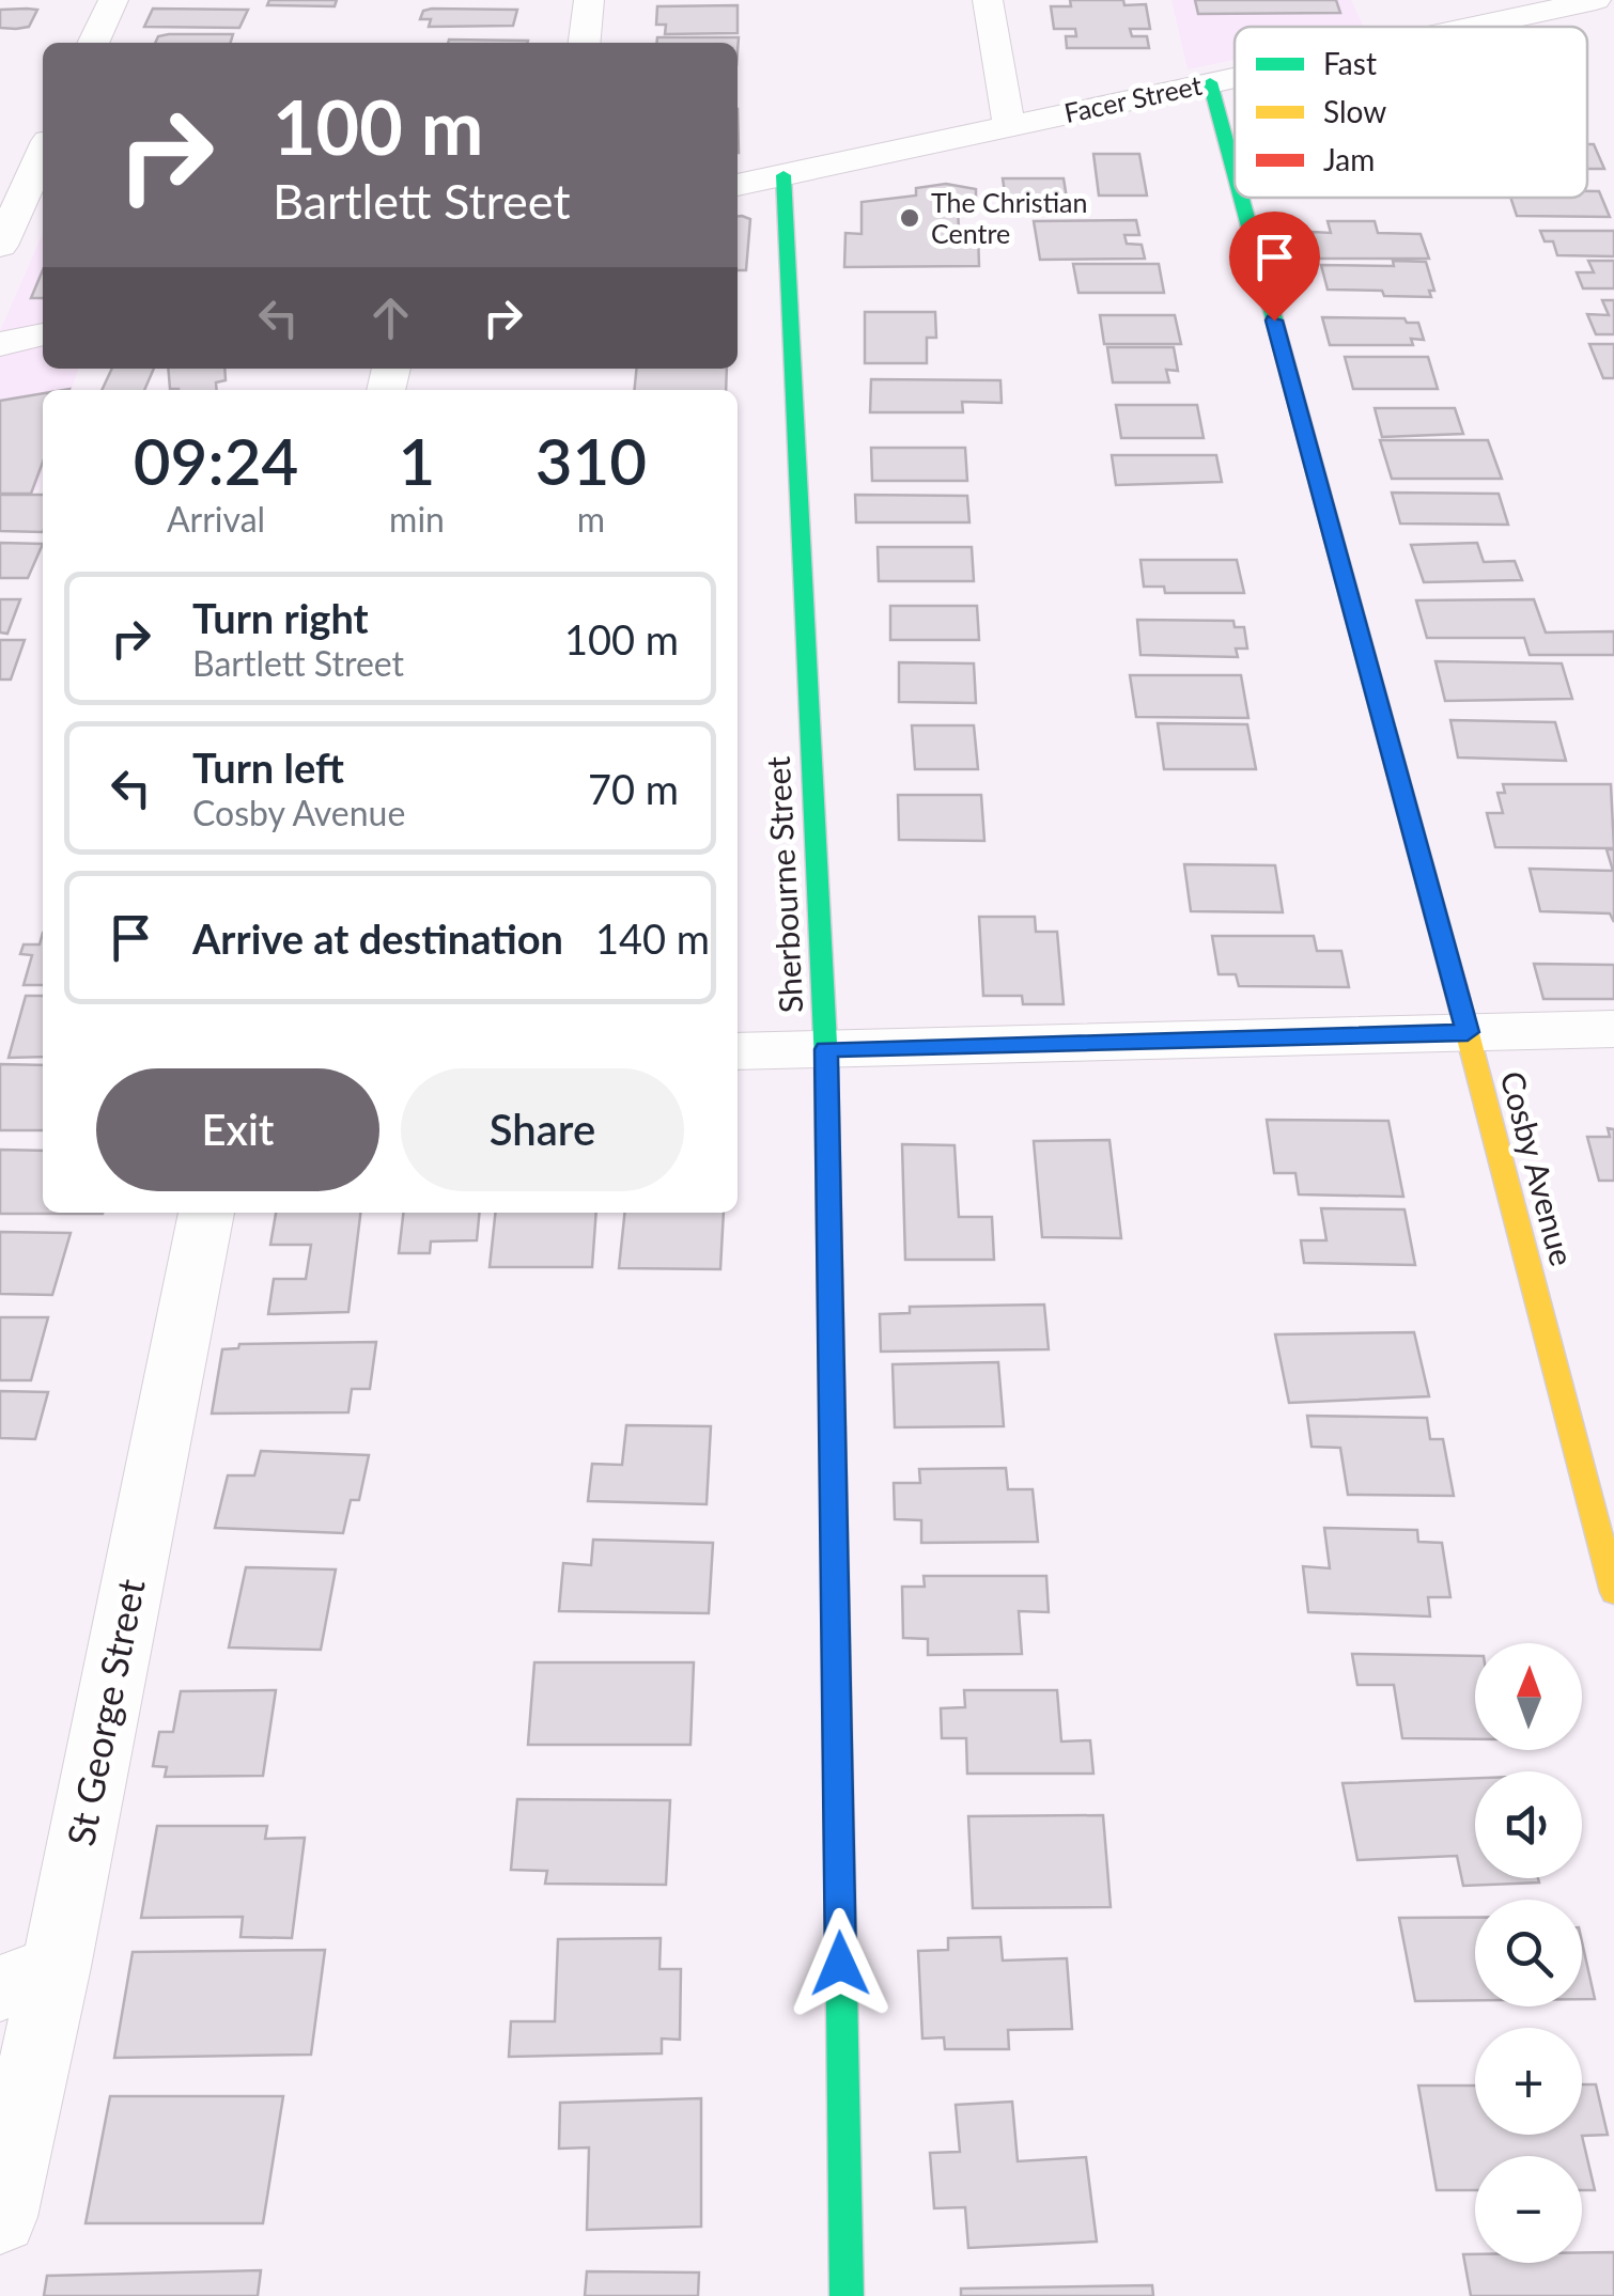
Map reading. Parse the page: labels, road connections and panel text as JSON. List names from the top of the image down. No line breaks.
{"streets":{"street":["Facer Street","Sherbourne Street","Cosby Avenue","St George Street"]},"crossings":[["Facer Street","Sherbourne Street"],["Facer Street","Cosby Avenue"]],"places":["The Christian Centre"],"legend":["Fast","Slow","Jam"],"north":"top","page":{"turn":["100 m","Bartlett Street"],"eta":["09:24","Arrival","1","min","310","m"],"list":[{"name":"Turn right","note":"Bartlett Street","value":"100 m"},{"name":"Turn left","note":"Cosby Avenue","value":"70 m"},{"name":"Arrive at destination","value":"140 m"}],"buttons":["Exit","Share"],"map_buttons":["+","−"]}}
